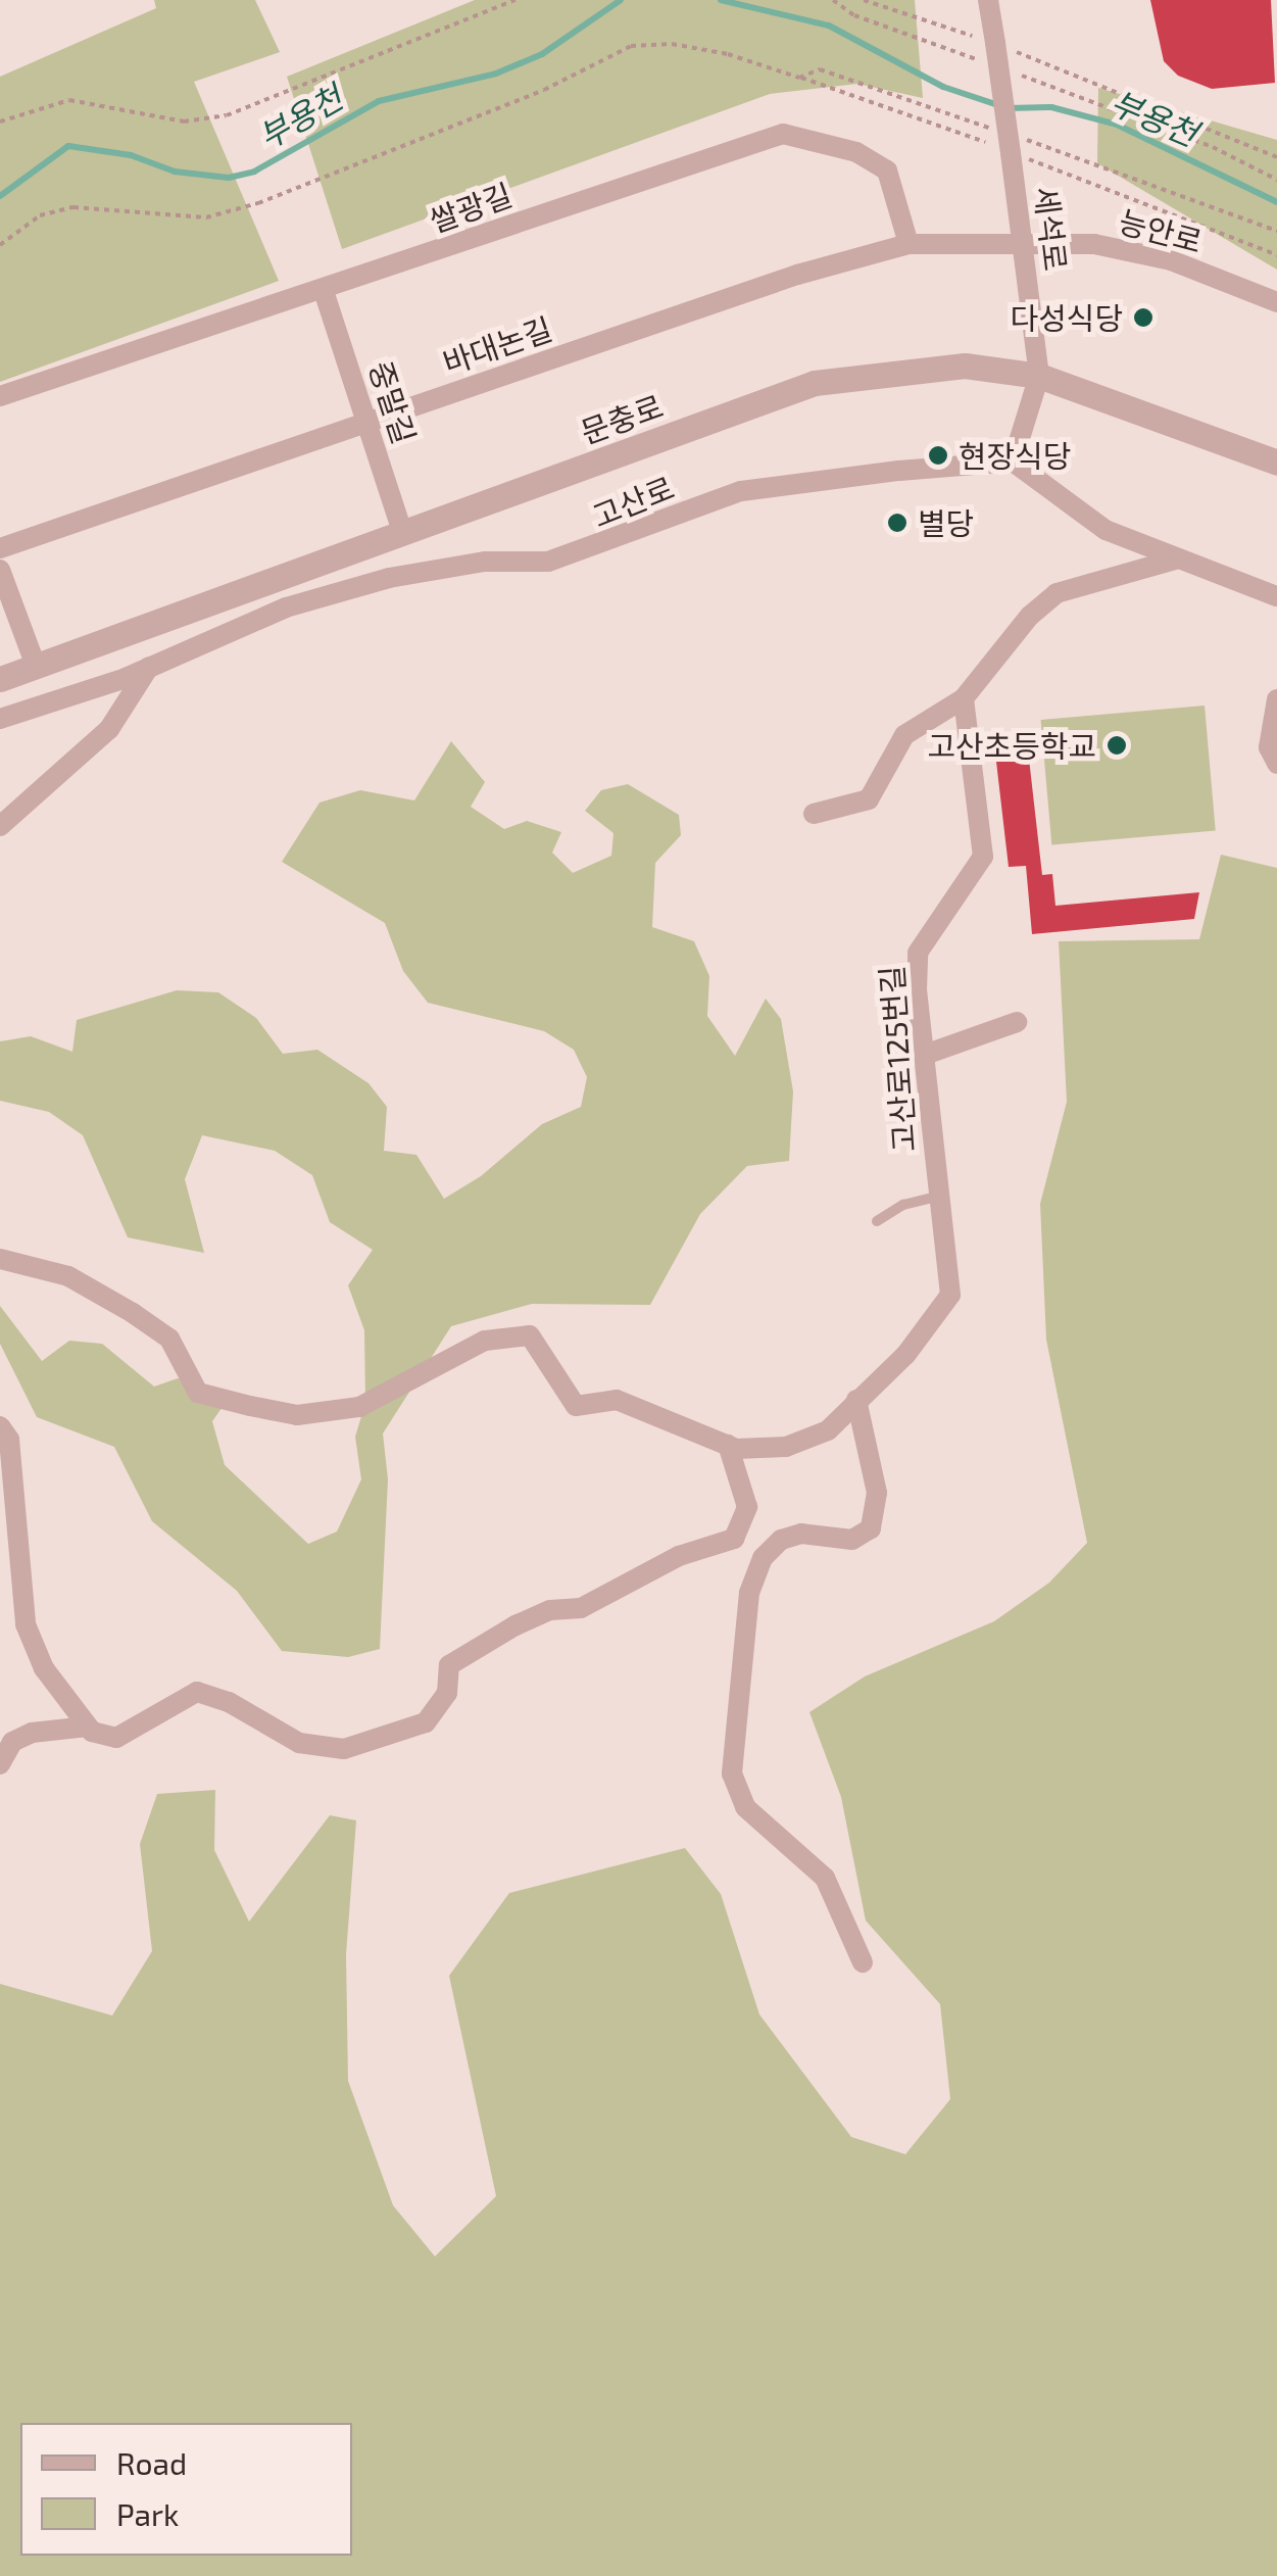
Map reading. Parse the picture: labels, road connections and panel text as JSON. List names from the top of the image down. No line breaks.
{"streets":{"street":["쌀광길","세석로","능안로","바대논길","중말길","문충로","고산로","고산로125번길"]},"crossings":[["쌀광길","바대논길"],["쌀광길","중말길"],["세석로","능안로"],["세석로","바대논길"],["세석로","문충로"],["세석로","고산로"],["능안로","바대논길"],["바대논길","중말길"],["중말길","문충로"]],"water":["부용천"],"places":["다성식당","현장식당","별당","고산초등학교"],"legend":["Road","Park"]}
